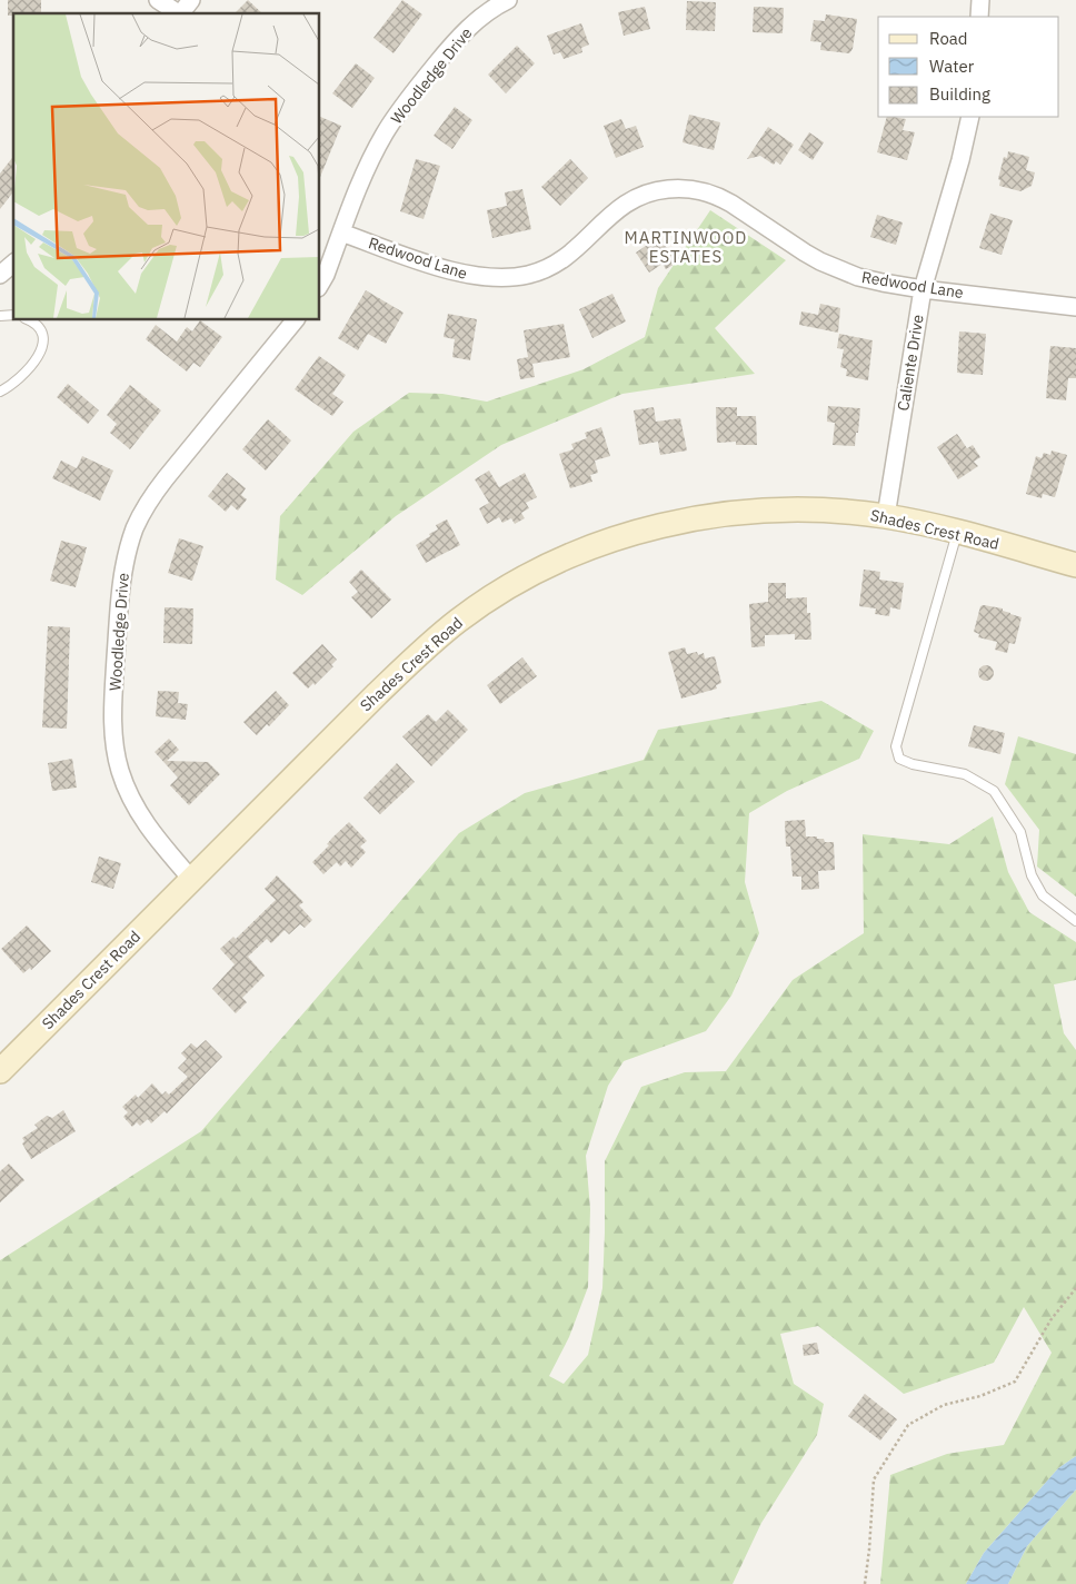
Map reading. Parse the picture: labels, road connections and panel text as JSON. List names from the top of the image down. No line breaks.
{"streets":{"street":["Woodledge Drive","Redwood Lane","Caliente Drive","Shades Crest Road"]},"crossings":[["Woodledge Drive","Redwood Lane"],["Woodledge Drive","Shades Crest Road"],["Redwood Lane","Caliente Drive"],["Caliente Drive","Shades Crest Road"]],"districts":["MARTINWOOD ESTATES"],"legend":["Road","Water","Building"]}
